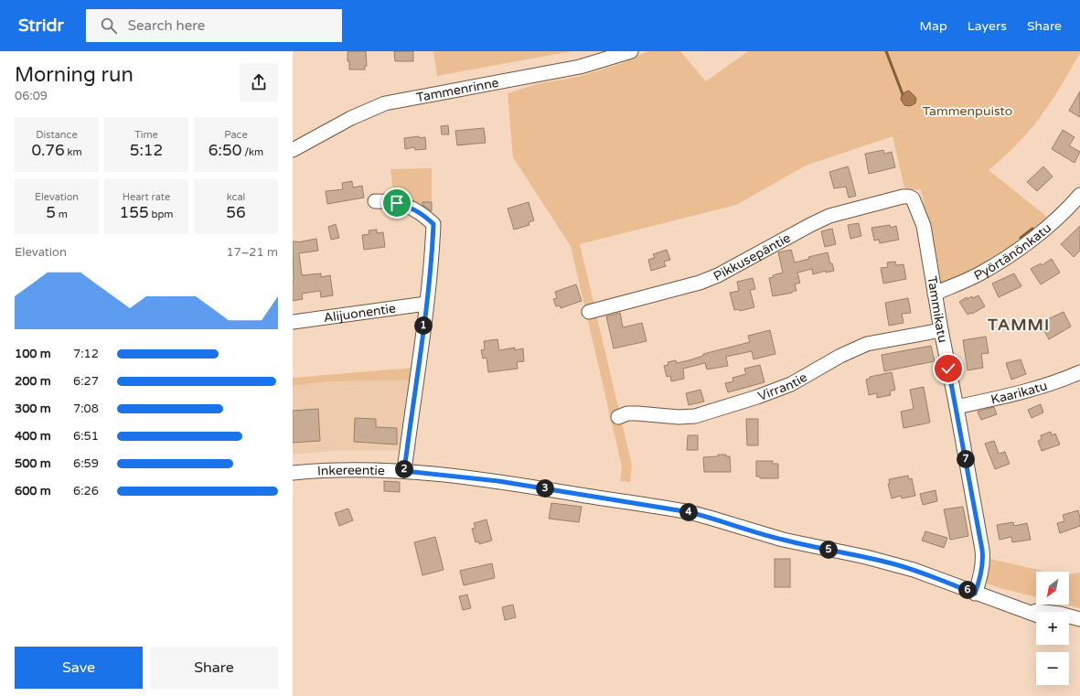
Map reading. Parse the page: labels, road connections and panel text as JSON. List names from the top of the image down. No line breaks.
{"streets":{"street":["Tammenrinne","Pyörtänönkatu","Pikkusepäntie","Tammikatu","Alijuonentie","Virrantie","Kaarikatu","Inkereentie"]},"crossings":[["Pyörtänönkatu","Tammikatu"],["Pikkusepäntie","Tammikatu"],["Tammikatu","Virrantie"],["Tammikatu","Kaarikatu"],["Tammikatu","Inkereentie"]],"districts":["TAMMI"],"parks":["Tammenpuisto"],"north":"bottom left","page":{"header":"Stridr","search":"Search here","nav":["Map","Layers","Share"],"heading":["Morning run","06:09"],"stats":[["Distance","0.76 km"],["Time","5:12"],["Pace","6:50 /km"],["Elevation","5 m"],["Heart rate","155 bpm"],["kcal","56"]],"chart":["Elevation","17–21 m"],"pins":["1","7","2","3","4","5","6"],"list":[{"name":"100 m","note":"7:12"},{"name":"200 m","note":"6:27"},{"name":"300 m","note":"7:08"},{"name":"400 m","note":"6:51"},{"name":"500 m","note":"6:59"},{"name":"600 m","note":"6:26"}],"map_buttons":["+","−"],"buttons":["Save","Share"]}}
